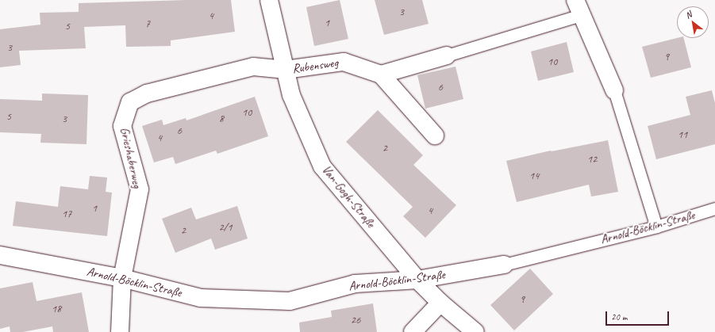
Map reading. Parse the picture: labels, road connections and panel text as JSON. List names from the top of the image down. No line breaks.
{"streets":{"street":["Rubensweg","Grieshaberweg","Van-Gogh-Straße","Arnold-Böcklin-Straße"]},"crossings":[["Rubensweg","Grieshaberweg"],["Rubensweg","Van-Gogh-Straße"],["Grieshaberweg","Van-Gogh-Straße"],["Grieshaberweg","Arnold-Böcklin-Straße"],["Van-Gogh-Straße","Arnold-Böcklin-Straße"]],"house_numbers":["3","4","1","7","5","3","9","10","6","10","5","3","8","6","11","4","2","12","14","1","4","17","2/1","2","9","18","26"],"scale_bar":"20 m","north":"top left"}
